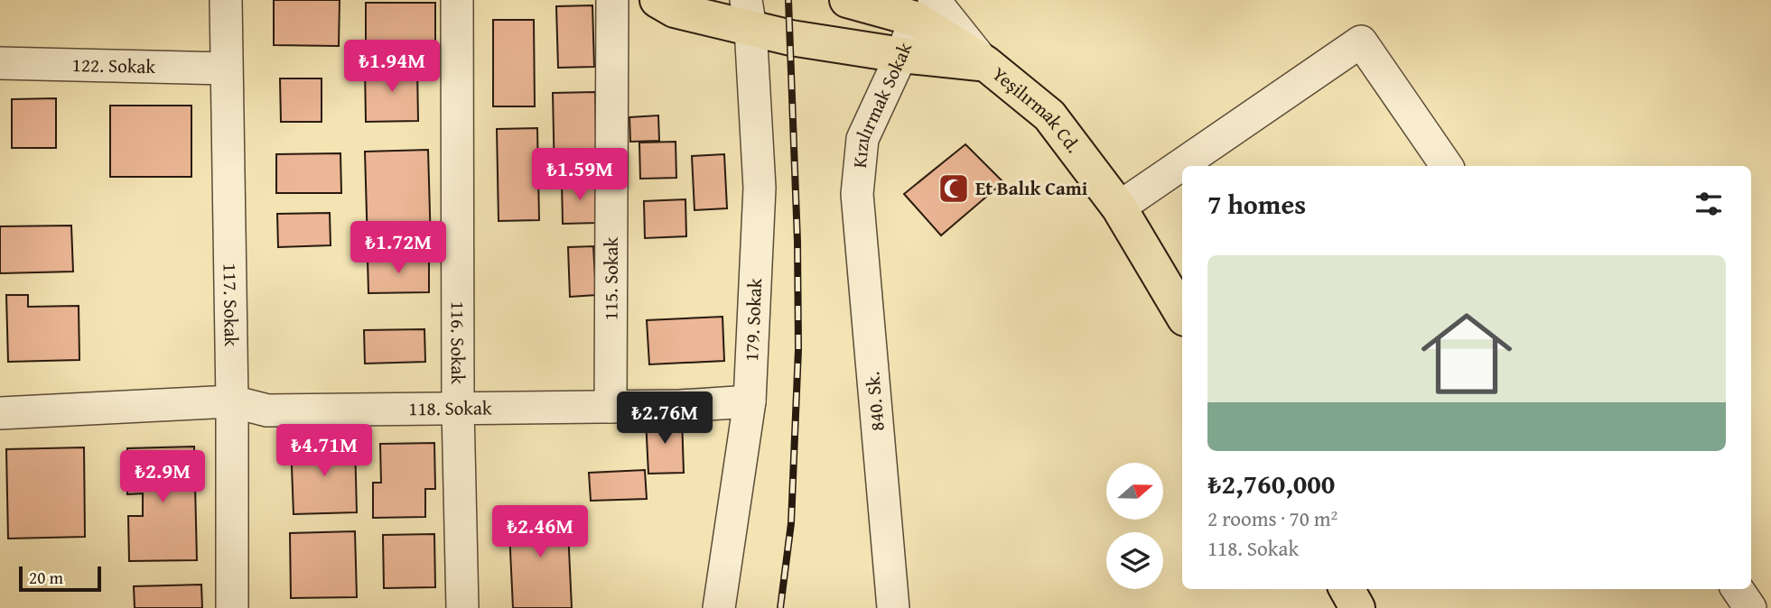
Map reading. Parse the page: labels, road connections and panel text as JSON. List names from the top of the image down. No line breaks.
{"streets":{"main road":["Yeşilırmak Cd."],"street":["122. Sokak","Kızılırmak Sokak","115. Sokak","117. Sokak","179. Sokak","116. Sokak","840. Sk.","118. Sokak"]},"crossings":[["122. Sokak","117. Sokak"],["Kızılırmak Sokak","Yeşilırmak Cd."],["Kızılırmak Sokak","840. Sk."],["115. Sokak","118. Sokak"],["117. Sokak","118. Sokak"],["179. Sokak","118. Sokak"],["116. Sokak","118. Sokak"]],"places":{"mosque":["Et Balık Cami"]},"scale_bar":"20 m","north":"right","page":{"price":["₺1.94M","₺1.59M","₺1.72M","₺2.76M","₺4.71M","₺2.9M","₺2.46M"],"heading":"7 homes","list":[{"name":"₺2,760,000","note":"2 rooms · 70 m² · 118. Sokak"}],"scale":"20 m"}}
